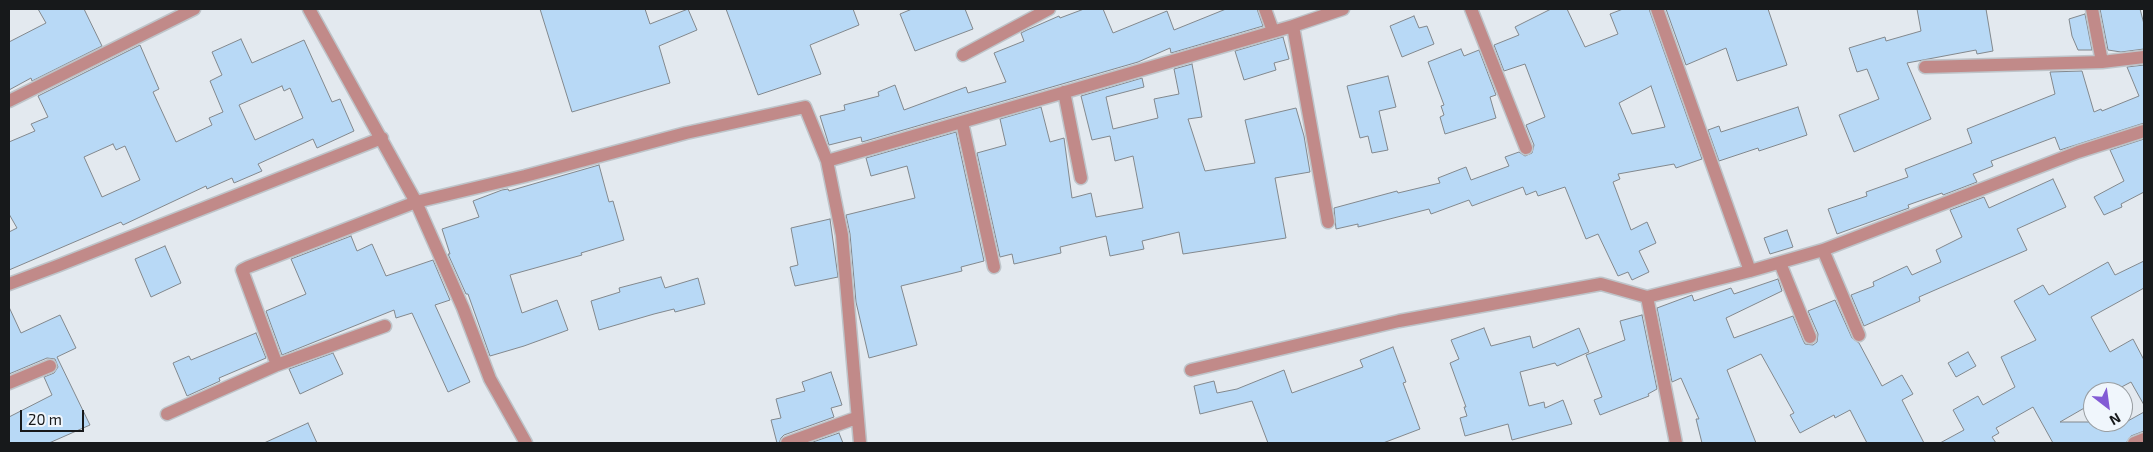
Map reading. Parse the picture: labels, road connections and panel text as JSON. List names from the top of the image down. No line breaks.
{"scale_bar":"20 m","north":"bottom right"}
